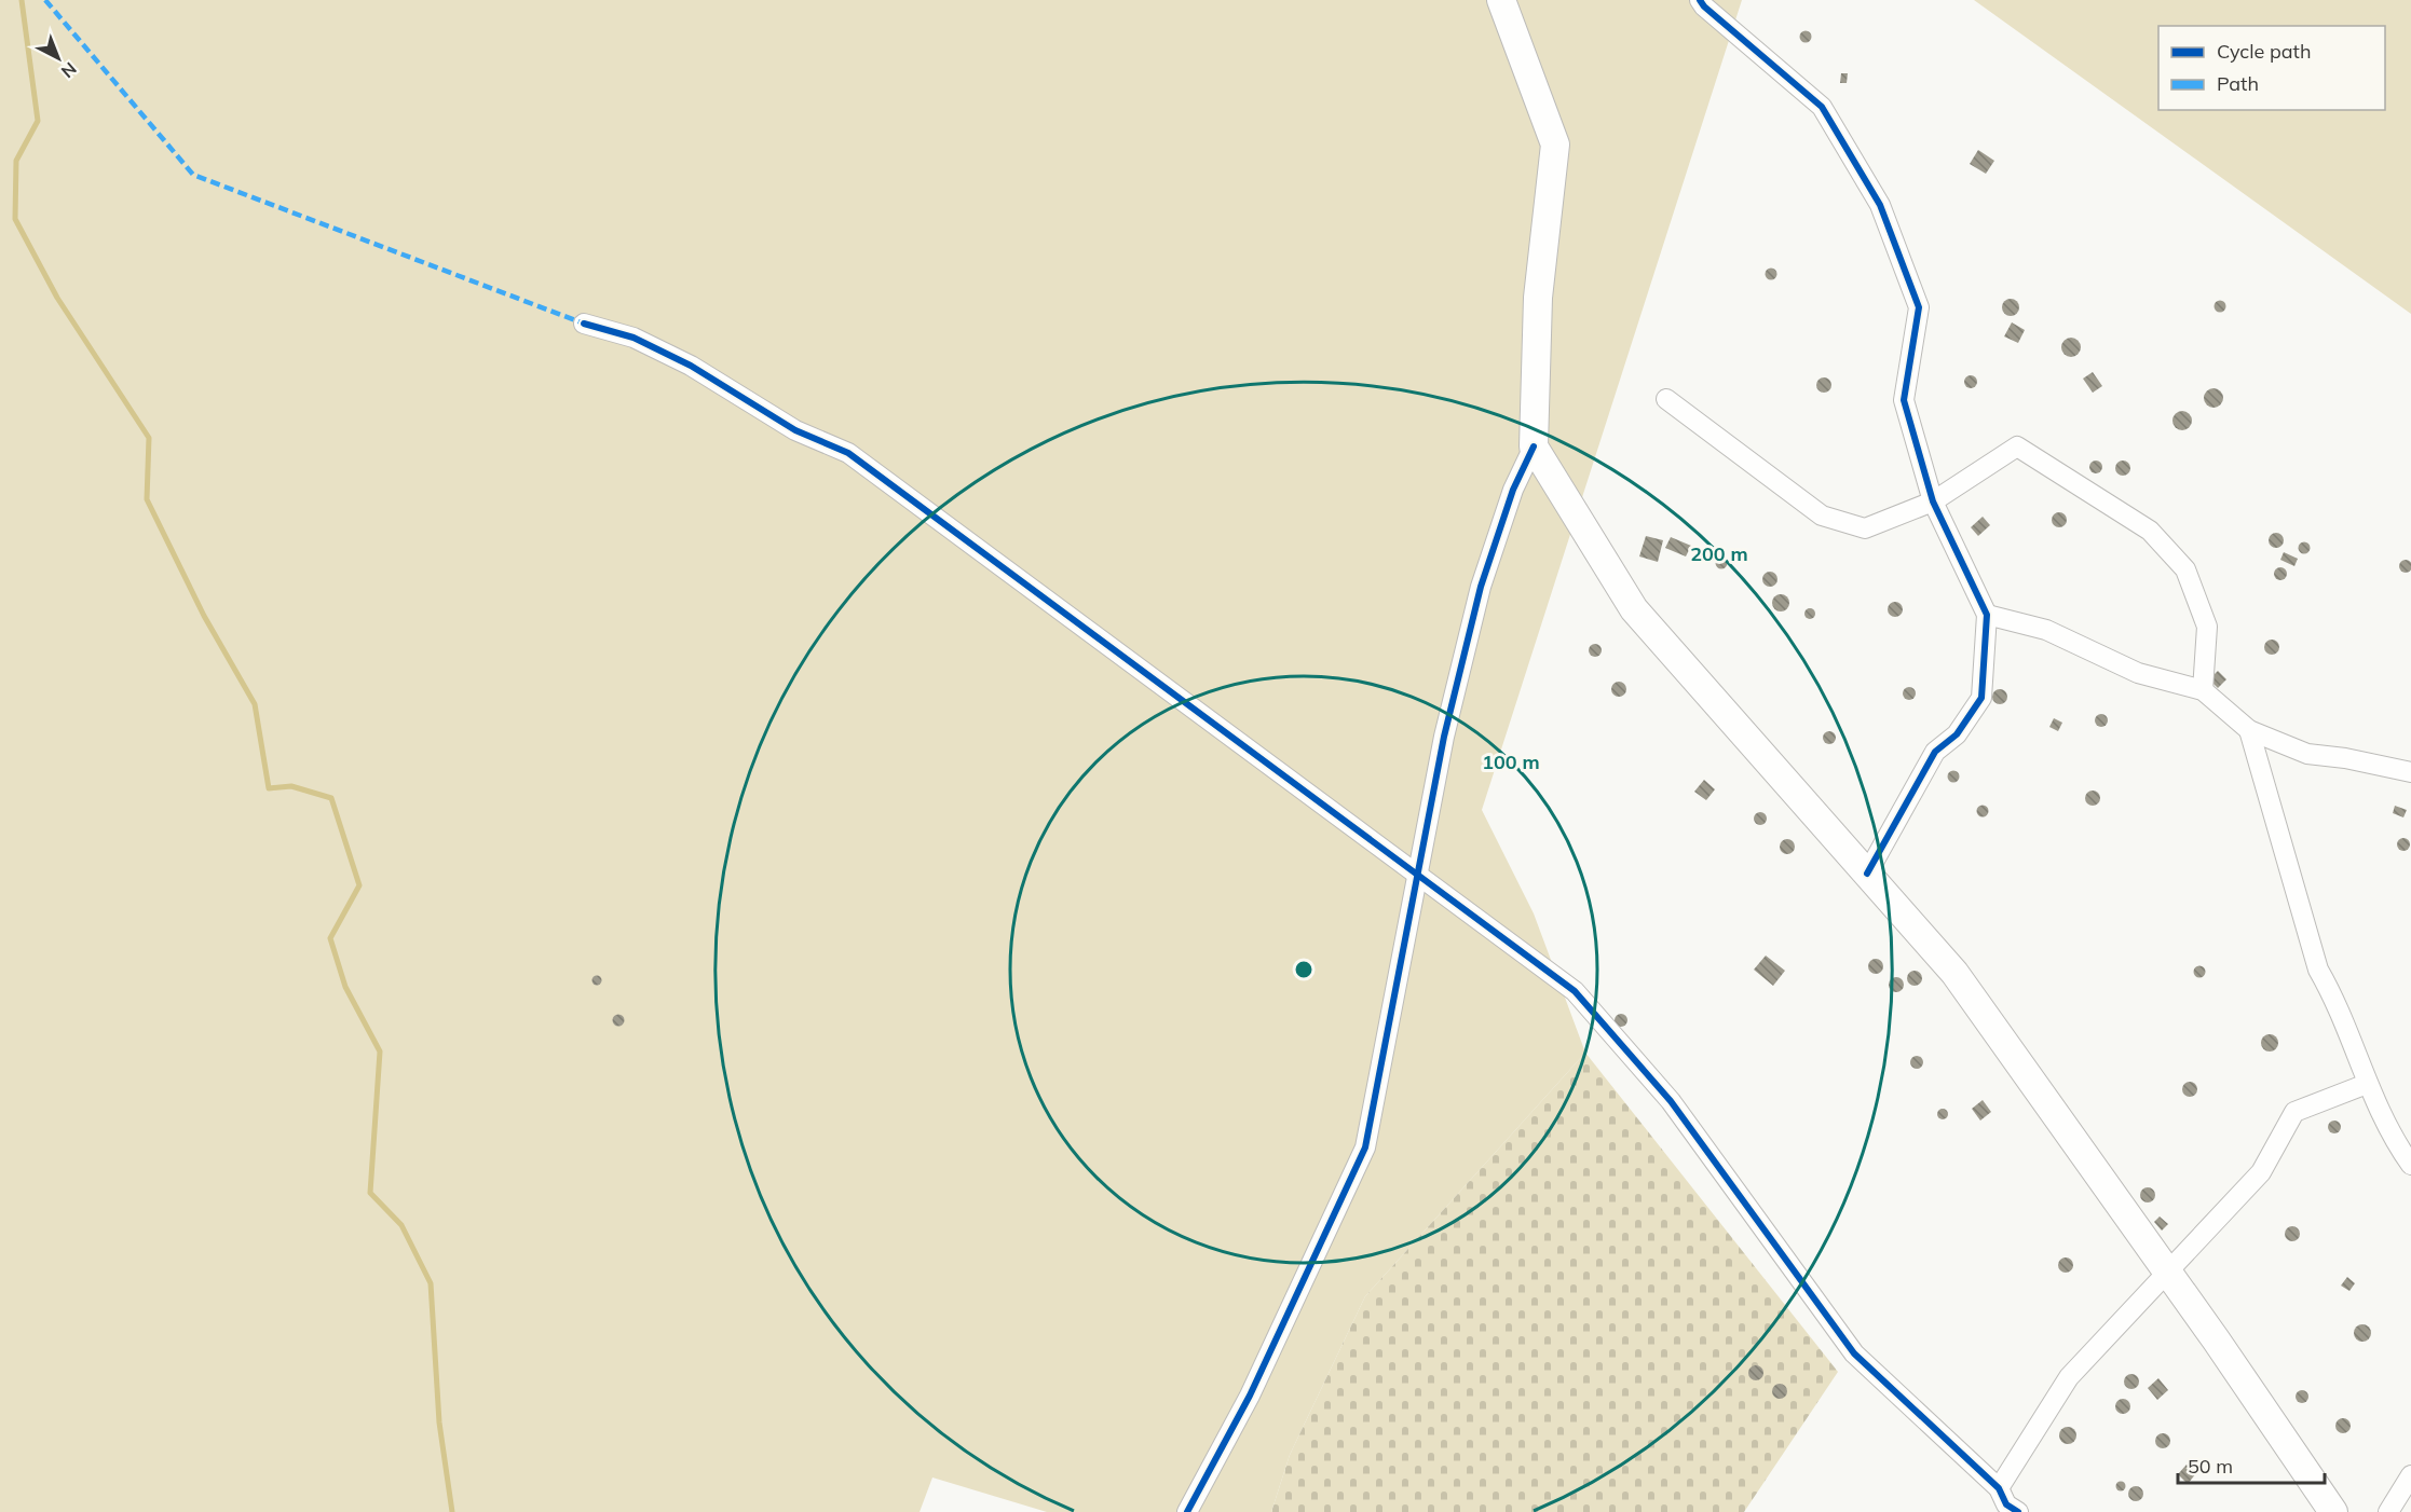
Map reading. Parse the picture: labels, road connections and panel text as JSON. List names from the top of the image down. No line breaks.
{"legend":["Cycle path","Path"],"scale_bar":"50 m","north":"bottom right","rings":["200 m","100 m"]}
